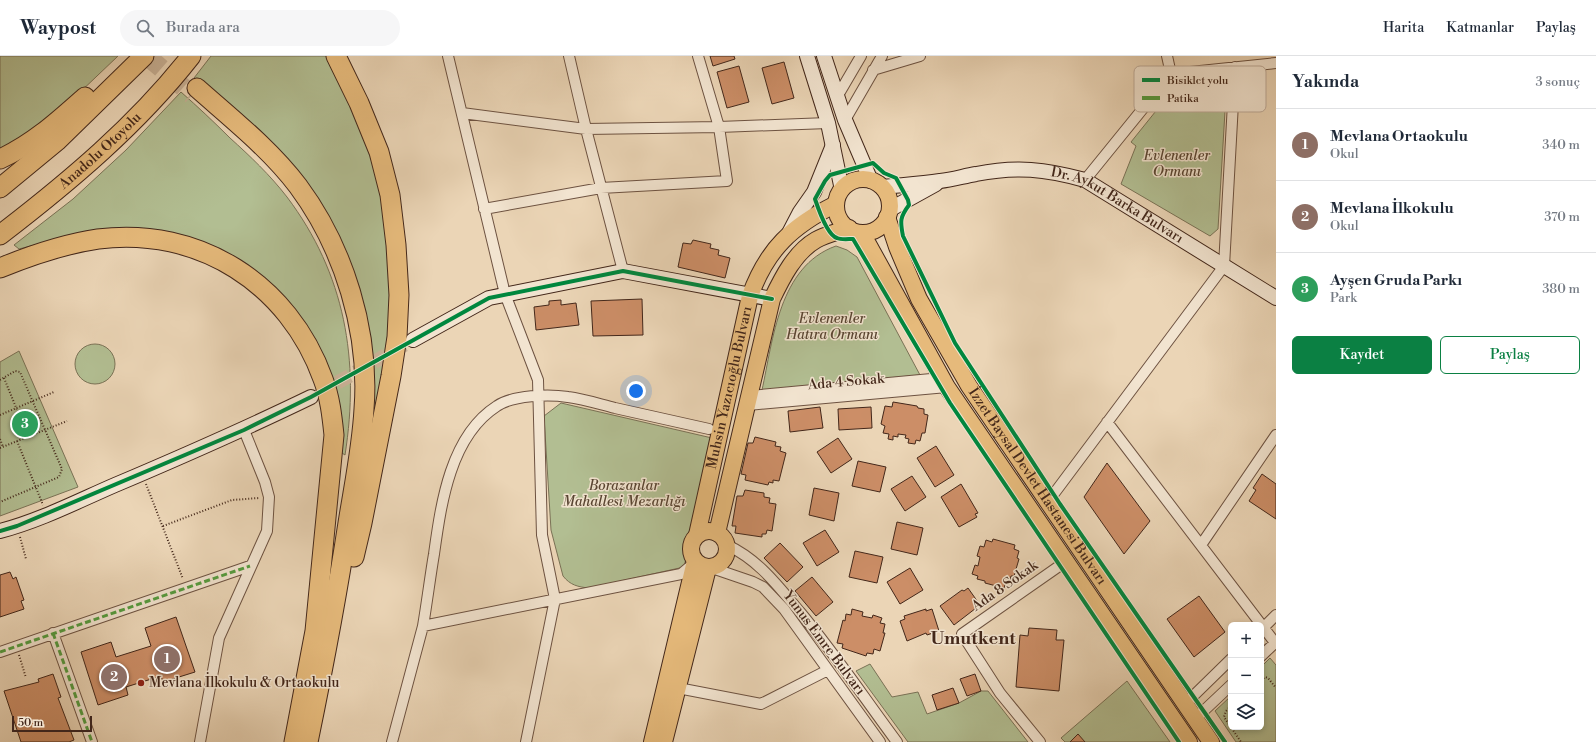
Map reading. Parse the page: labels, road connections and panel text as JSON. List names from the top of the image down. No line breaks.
{"streets":{"highway":["Anadolu Otoyolu"],"main road":["Dr. Aykut Barka Bulvarı","Muhsin Yazıcıoğlu Bulvarı","İzzet Baysal Devlet Hastanesi Bulvarı"],"street":["Ada 4 Sokak","Ada 8 Sokak","Yunus Emre Bulvarı"]},"crossings":[["Dr. Aykut Barka Bulvarı","Muhsin Yazıcıoğlu Bulvarı"],["Dr. Aykut Barka Bulvarı","İzzet Baysal Devlet Hastanesi Bulvarı"],["Ada 4 Sokak","Muhsin Yazıcıoğlu Bulvarı"],["Ada 4 Sokak","İzzet Baysal Devlet Hastanesi Bulvarı"],["Muhsin Yazıcıoğlu Bulvarı","İzzet Baysal Devlet Hastanesi Bulvarı"],["Muhsin Yazıcıoğlu Bulvarı","Yunus Emre Bulvarı"],["İzzet Baysal Devlet Hastanesi Bulvarı","Ada 8 Sokak"]],"districts":["Umutkent"],"parks":["Evlenenler Ormanı","Evlenenler Hatıra Ormanı","Borazanlar Mahallesi Mezarlığı"],"places":["Mevlana İlkokulu & Ortaokulu"],"legend":["Bisiklet yolu","Patika"],"scale_bar":"50 m","page":{"header":"Waypost","search":"Burada ara","nav":["Harita","Katmanlar","Paylaş"],"heading":["Yakında","3 sonuç"],"list":[{"mark":"1","name":"Mevlana Ortaokulu","note":"Okul","value":"340 m"},{"mark":"2","name":"Mevlana İlkokulu","note":"Okul","value":"370 m"},{"mark":"3","name":"Ayşen Gruda Parkı","note":"Park","value":"380 m"}],"buttons":["Kaydet","Paylaş"],"pins":["3","1","2"],"map_buttons":["+","−"],"scale":"50 m"}}
